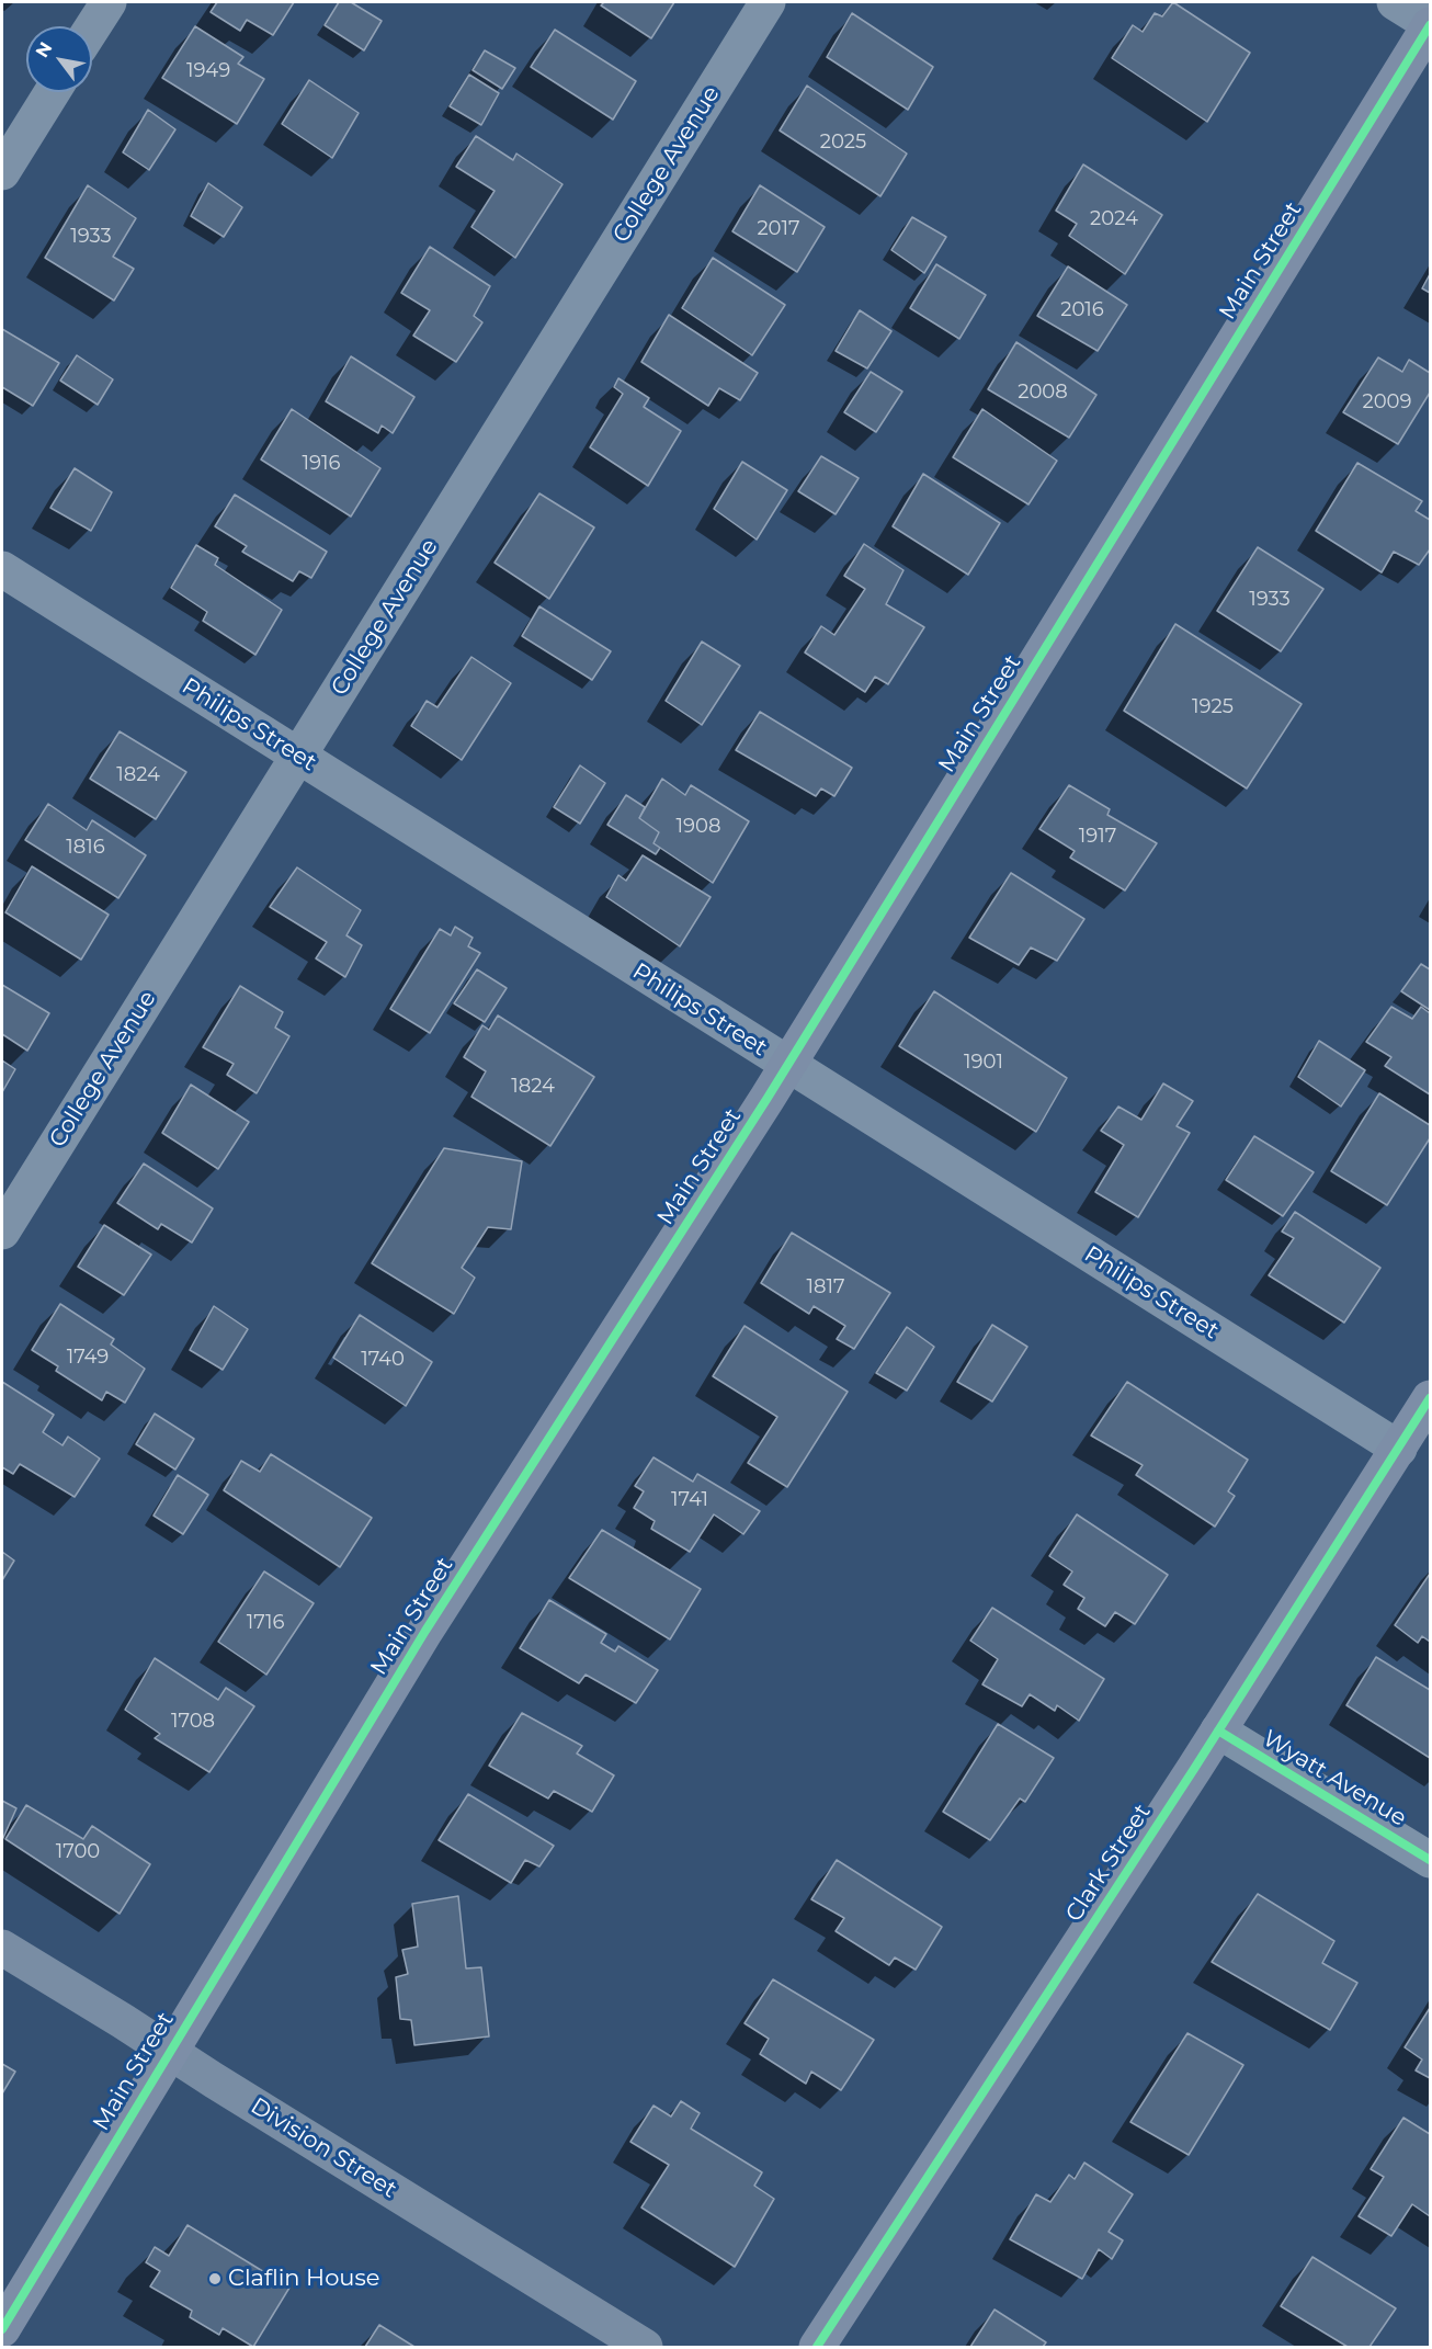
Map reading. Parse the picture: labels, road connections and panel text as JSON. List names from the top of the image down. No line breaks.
{"streets":{"main road":["Main Street","Clark Street","Division Street"],"street":["College Avenue","Philips Street","Wyatt Avenue"]},"crossings":[["College Avenue","Philips Street"],["Main Street","Philips Street"],["Main Street","Division Street"],["Philips Street","Clark Street"],["Wyatt Avenue","Clark Street"]],"places":["Claflin House"],"house_numbers":["1949","2025","2024","2017","1933","2016","2008","2009","1916","1933","1925","1824","1908","1917","1816","1901","1824","1817","1749","1740","1741","1716","1708","1700"],"north":"top left"}
